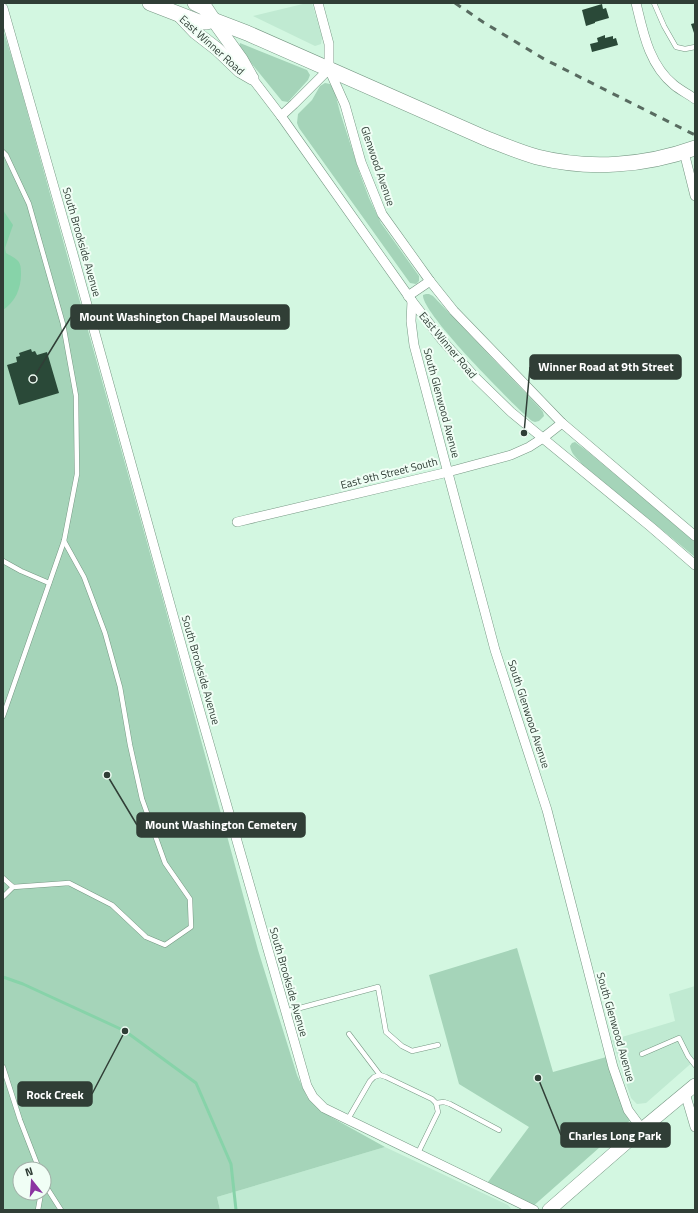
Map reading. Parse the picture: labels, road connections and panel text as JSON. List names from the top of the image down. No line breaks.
{"streets":{"main road":["East Winner Road"],"street":["Glenwood Avenue","South Brookside Avenue","South Glenwood Avenue","East 9th Street South"]},"crossings":[["East Winner Road","South Glenwood Avenue"],["East Winner Road","East 9th Street South"],["South Glenwood Avenue","East 9th Street South"]],"places":["Mount Washington Chapel Mausoleum","Winner Road at 9th Street","Mount Washington Cemetery","Rock Creek","Charles Long Park"],"north":"top"}
